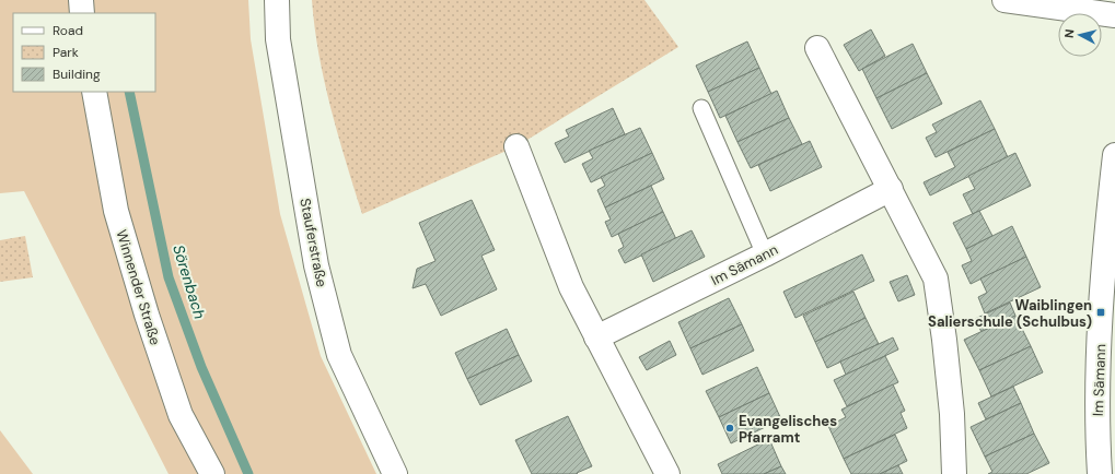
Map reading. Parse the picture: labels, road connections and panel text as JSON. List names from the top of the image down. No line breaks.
{"streets":{"street":["Stauferstraße","Im Sämann","Winnender Straße"]},"water":["Sörenbach"],"places":{"transit":["Waiblingen Salierschule (Schulbus)"],"other":["Evangelisches Pfarramt"]},"legend":["Road","Park","Building"],"north":"left"}
